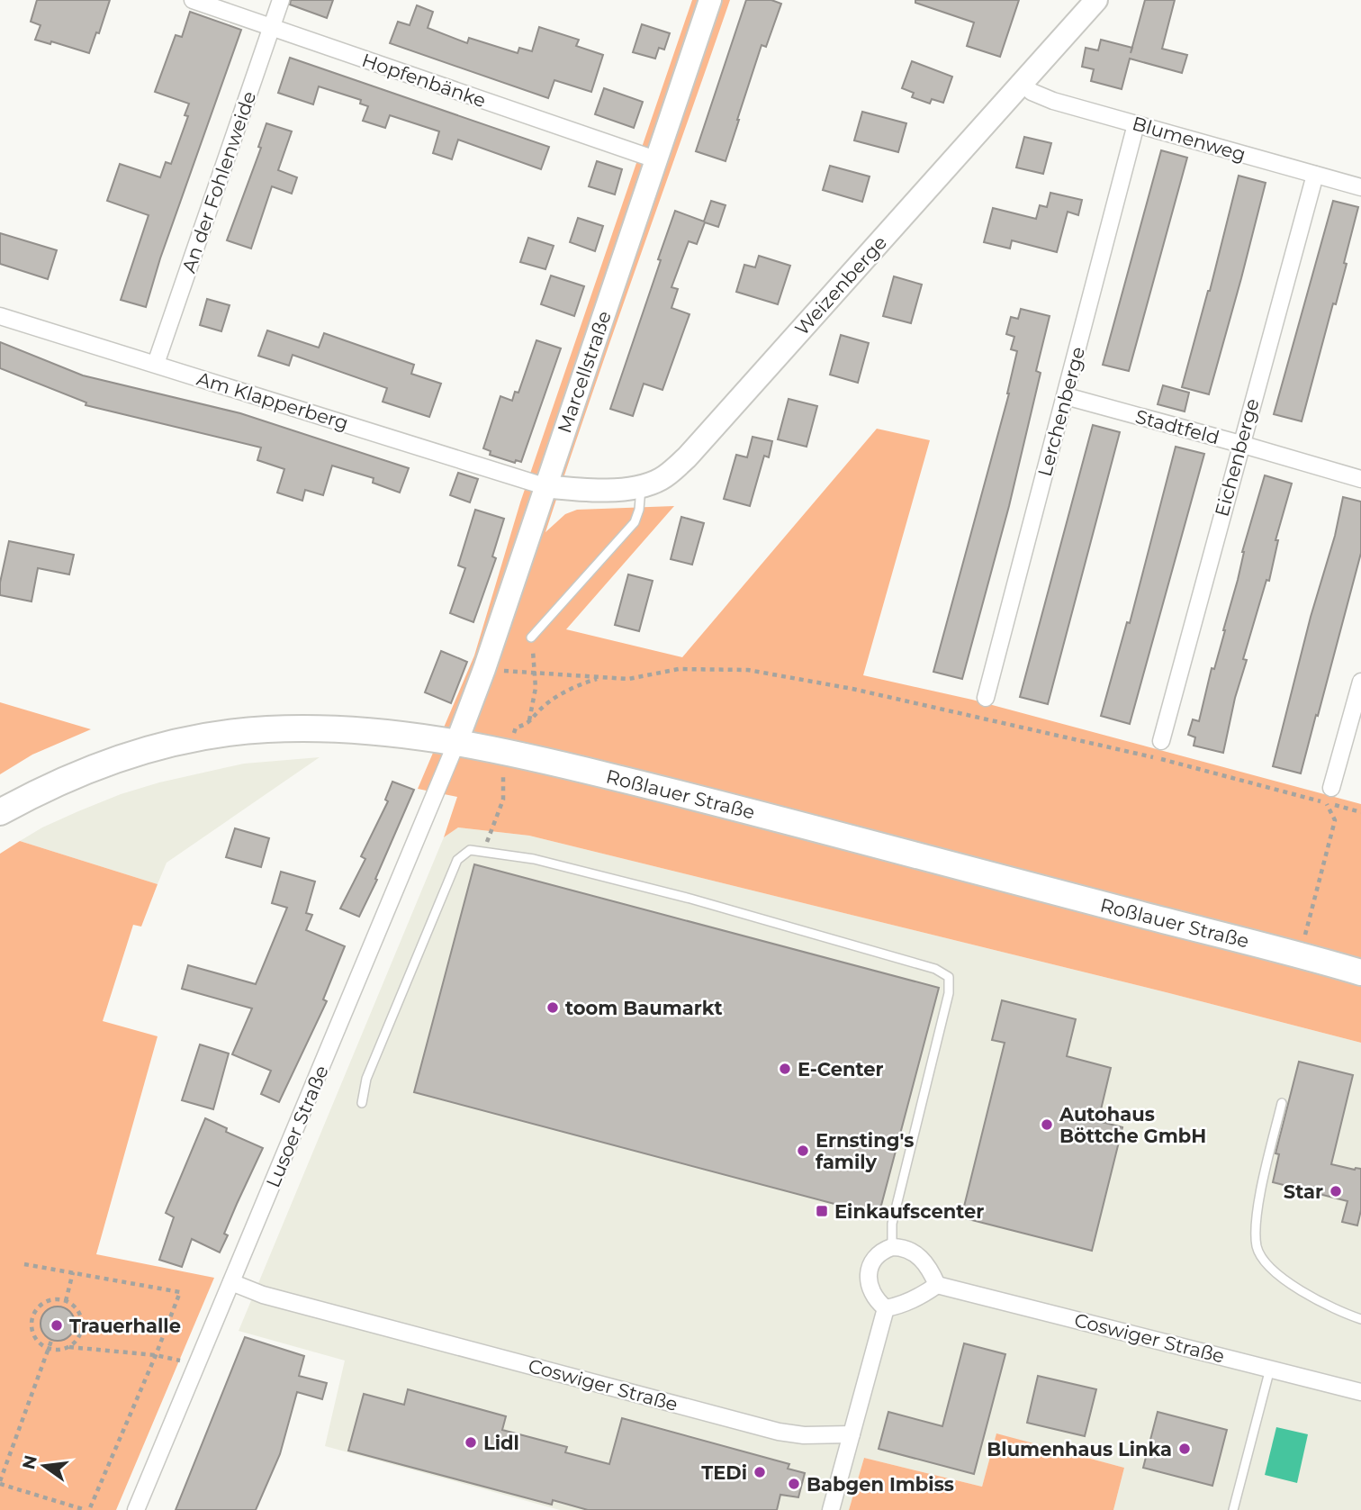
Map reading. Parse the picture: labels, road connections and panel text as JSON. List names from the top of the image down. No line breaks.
{"streets":{"main road":["Roßlauer Straße"],"street":["Hopfenbänke","Blumenweg","An der Fohlenweide","Weizenberge","Marcellstraße","Am Klapperberg","Lerchenberge","Stadtfeld","Eichenberge","Lusoer Straße","Coswiger Straße"]},"crossings":[["Hopfenbänke","An der Fohlenweide"],["Hopfenbänke","Marcellstraße"],["Blumenweg","Weizenberge"],["Blumenweg","Lerchenberge"],["Blumenweg","Eichenberge"],["An der Fohlenweide","Am Klapperberg"],["Weizenberge","Marcellstraße"],["Weizenberge","Am Klapperberg"],["Marcellstraße","Am Klapperberg"],["Marcellstraße","Roßlauer Straße"],["Marcellstraße","Lusoer Straße"],["Lerchenberge","Stadtfeld"],["Stadtfeld","Eichenberge"],["Roßlauer Straße","Lusoer Straße"],["Lusoer Straße","Coswiger Straße"]],"places":{"other":["toom Baumarkt","E-Center","Autohaus Böttche GmbH","Ernsting's family","Star","Trauerhalle","Lidl","Blumenhaus Linka","TEDi","Babgen Imbiss"],"transit":["Einkaufscenter"]},"north":"left"}
